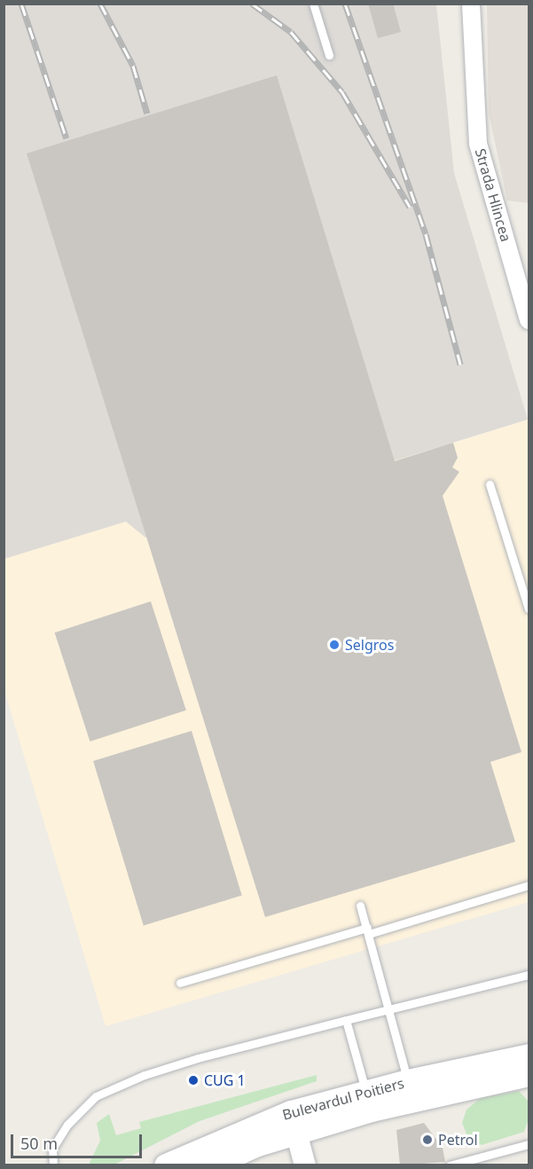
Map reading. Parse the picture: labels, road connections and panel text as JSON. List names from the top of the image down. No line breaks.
{"streets":{"main road":["Bulevardul Poitiers"],"street":["Strada Hlincea"]},"places":["Selgros","CUG 1","Petrol"],"scale_bar":"50 m"}
